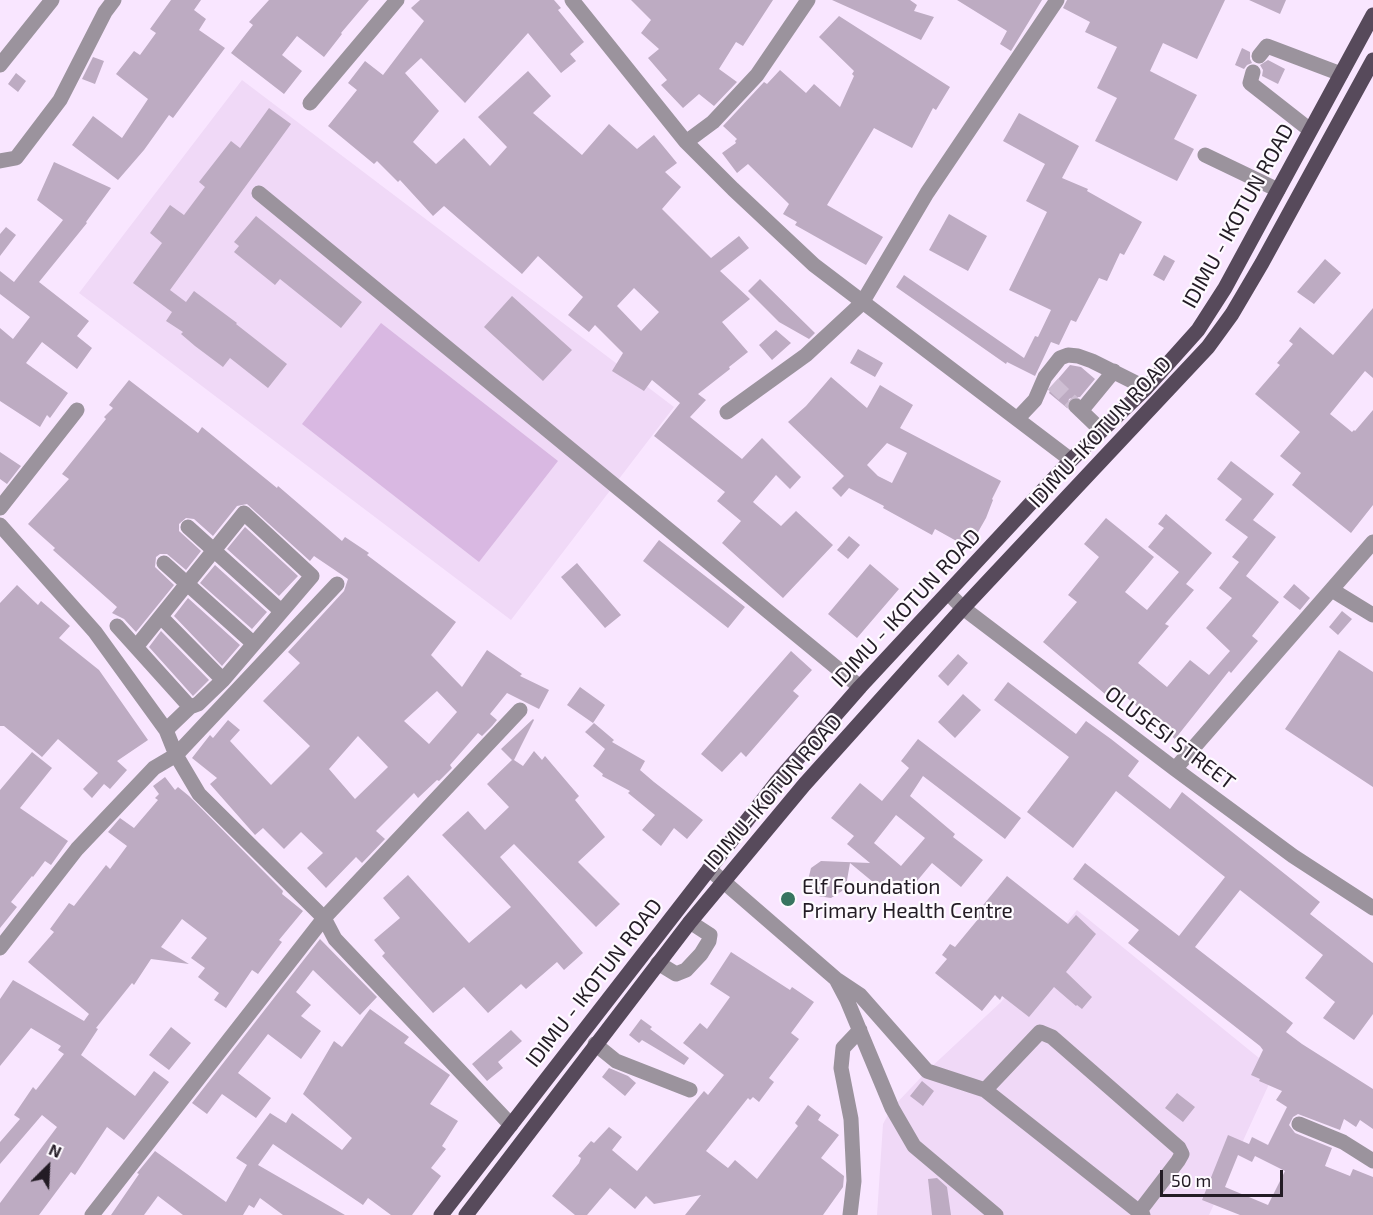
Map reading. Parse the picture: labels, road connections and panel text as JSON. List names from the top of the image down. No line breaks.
{"streets":{"main road":["IDIMU - IKOTUN ROAD","IDIMU-IKOTUN ROAD"],"street":["OLUSESI STREET"]},"crossings":[["IDIMU - IKOTUN ROAD","OLUSESI STREET"],["IDIMU-IKOTUN ROAD","OLUSESI STREET"]],"places":["Elf Foundation Primary Health Centre"],"scale_bar":"50 m","north":"top right"}
